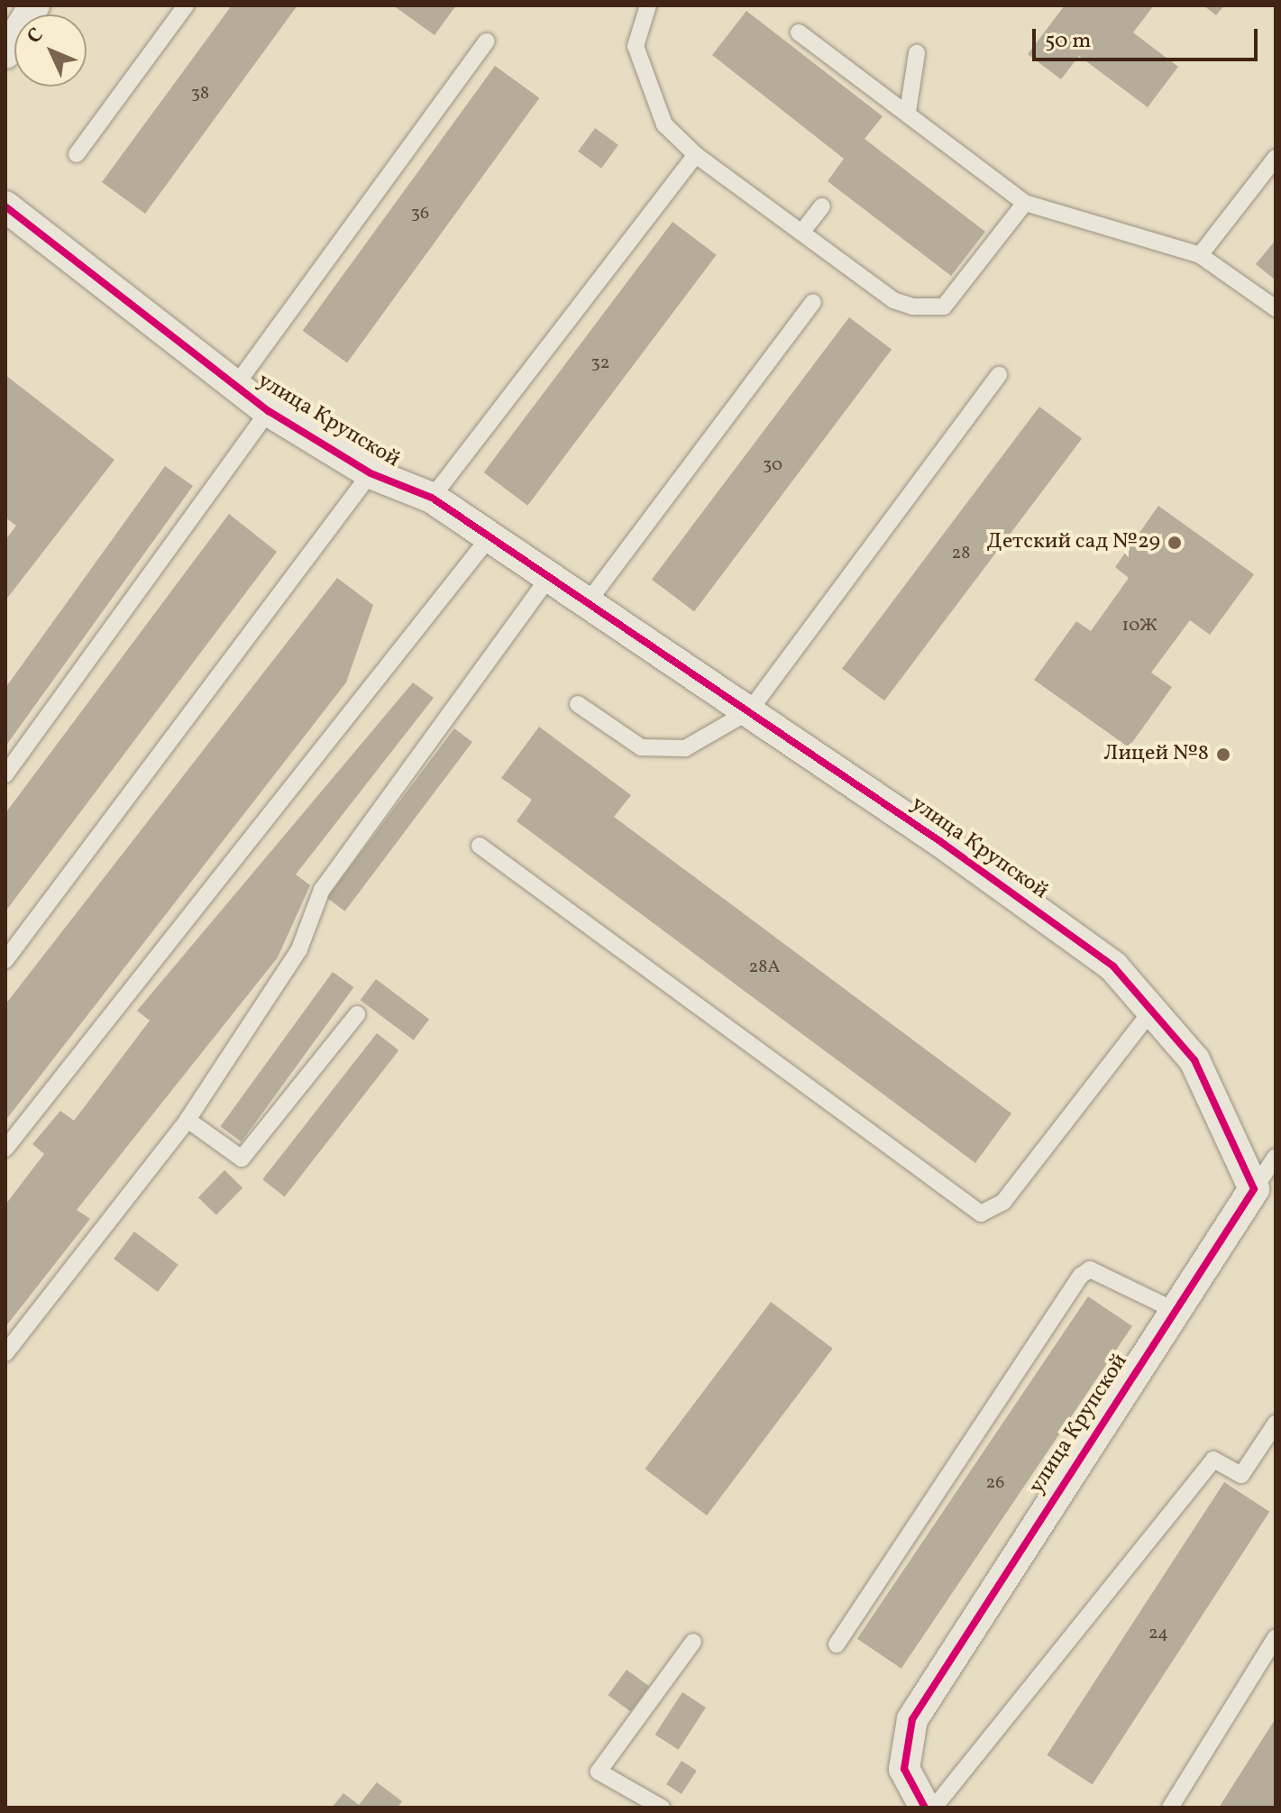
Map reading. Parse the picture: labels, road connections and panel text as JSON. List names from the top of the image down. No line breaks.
{"streets":{"street":["улица Крупской"]},"places":["Детский сад №29","Лицей №8"],"house_numbers":["38","36","32","30","28","10Ж","28А","26","24"],"scale_bar":"50 m","north":"top left"}
